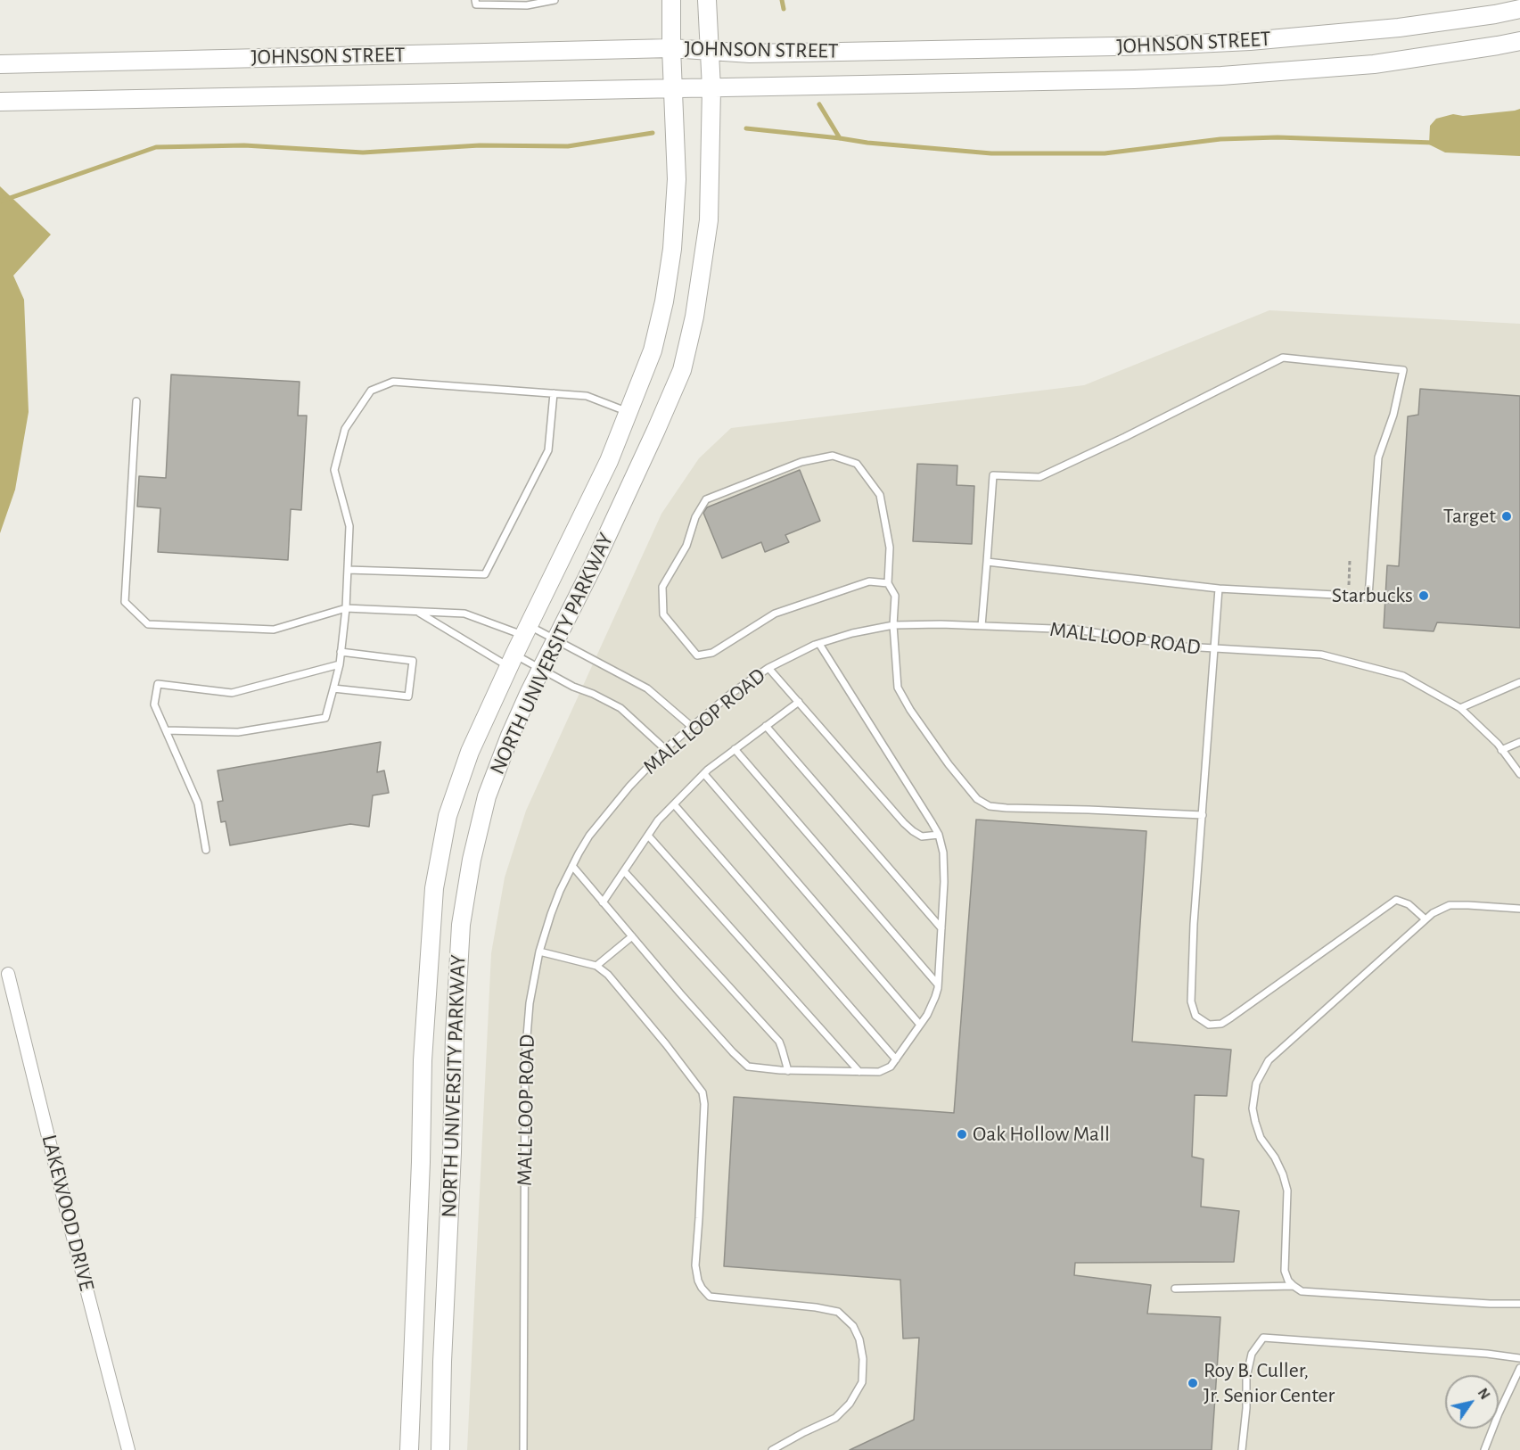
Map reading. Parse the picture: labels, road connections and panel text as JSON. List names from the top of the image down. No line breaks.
{"streets":{"main road":["JOHNSON STREET","NORTH UNIVERSITY PARKWAY"],"street":["LAKEWOOD DRIVE"],"lane":["MALL LOOP ROAD"]},"crossings":[["JOHNSON STREET","NORTH UNIVERSITY PARKWAY"]],"places":["Target","Starbucks","Oak Hollow Mall","Roy B. Culler, Jr. Senior Center"],"north":"top right"}
